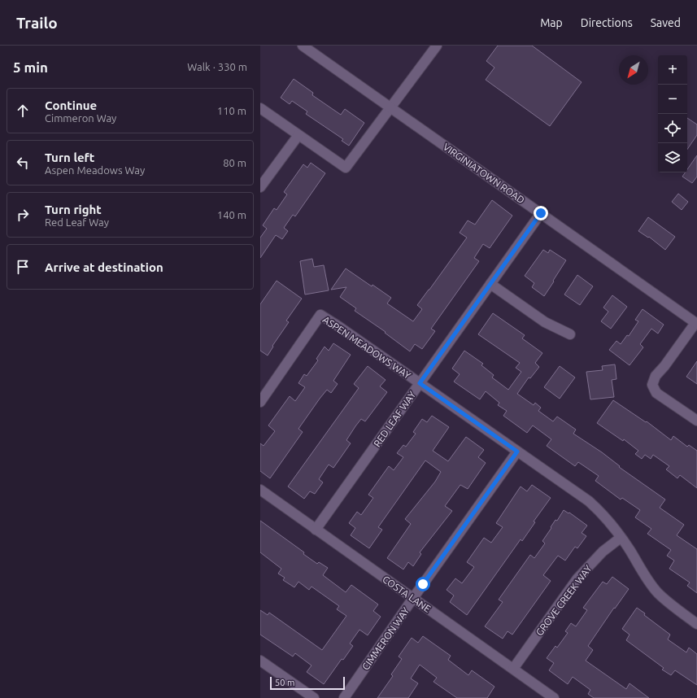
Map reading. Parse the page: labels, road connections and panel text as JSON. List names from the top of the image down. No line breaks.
{"streets":{"street":["VIRGINIATOWN ROAD","ASPEN MEADOWS WAY","RED LEAF WAY","COSTA LANE","GROVE CREEK WAY","CIMMERON WAY"]},"crossings":[["VIRGINIATOWN ROAD","RED LEAF WAY"],["ASPEN MEADOWS WAY","RED LEAF WAY"],["ASPEN MEADOWS WAY","GROVE CREEK WAY"],["ASPEN MEADOWS WAY","CIMMERON WAY"],["RED LEAF WAY","COSTA LANE"],["COSTA LANE","GROVE CREEK WAY"],["COSTA LANE","CIMMERON WAY"]],"scale_bar":"50 m","north":"bottom left","page":{"header":"Trailo","nav":["Map","Directions","Saved"],"heading":["5 min","Walk · 330 m"],"map_buttons":["+","−"],"list":[["Continue","Cimmeron Way","110 m"],["Turn left","Aspen Meadows Way","80 m"],["Turn right","Red Leaf Way","140 m"],"Arrive at destination"],"scale":"50 m"}}
